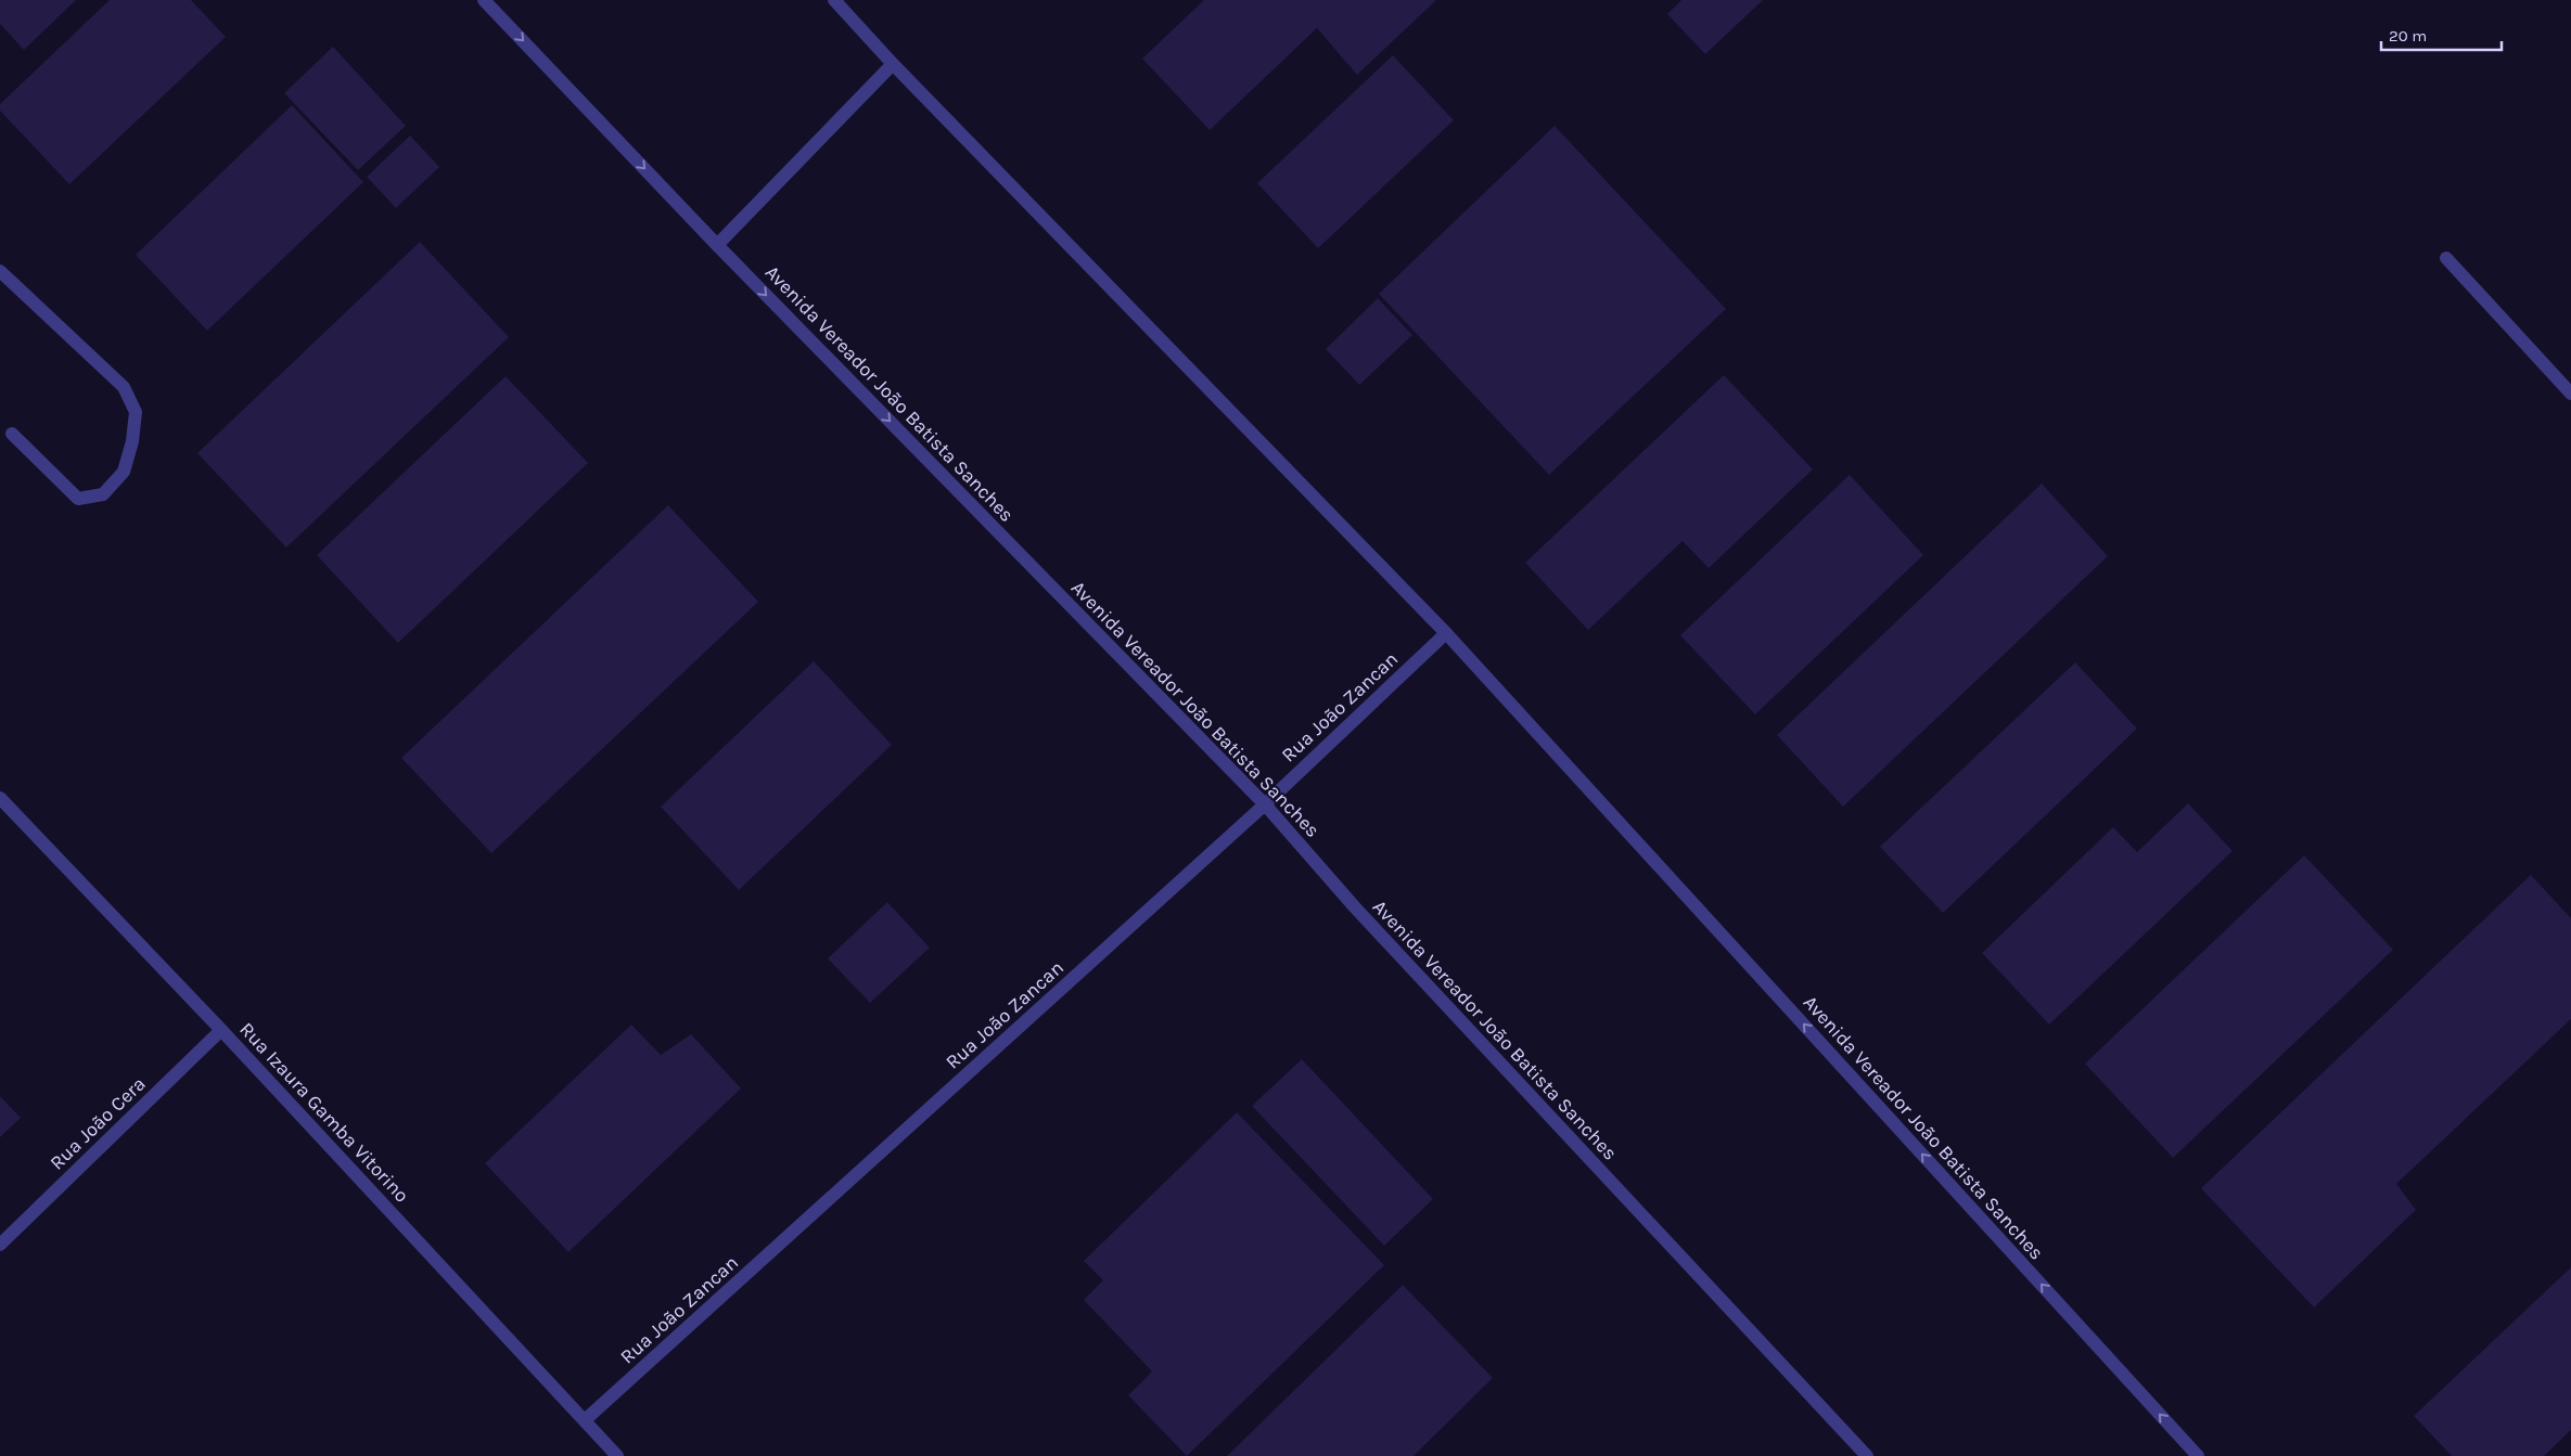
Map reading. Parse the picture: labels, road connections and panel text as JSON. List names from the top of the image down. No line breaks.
{"streets":{"street":["Avenida Vereador João Batista Sanches","Rua João Zancan","Rua Izaura Gamba Vitorino","Rua João Cera"]},"crossings":[["Avenida Vereador João Batista Sanches","Rua João Zancan"],["Rua João Zancan","Rua Izaura Gamba Vitorino"],["Rua Izaura Gamba Vitorino","Rua João Cera"]],"scale_bar":"20 m"}
